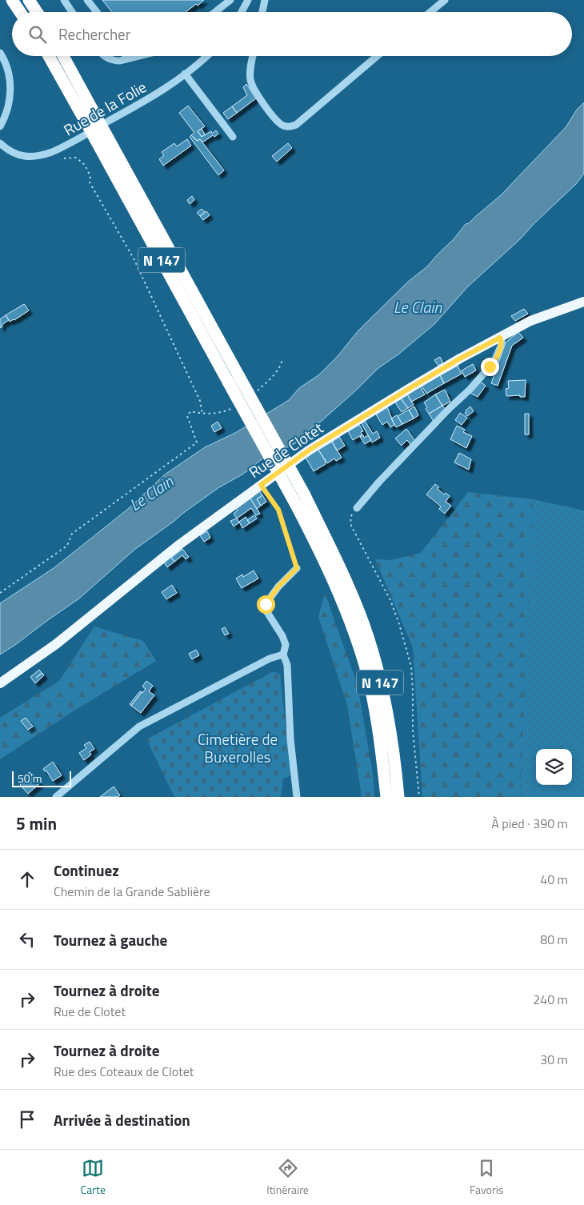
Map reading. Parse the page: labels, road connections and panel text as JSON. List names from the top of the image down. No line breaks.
{"streets":{"highway":["N 147"],"main road":["Rue de Clotet"],"street":["Rue de la Folie"]},"water":["Le Clain"],"parks":["Cimetière de Buxerolles"],"scale_bar":"50 m","page":{"search":"Rechercher","scale":"50 m","heading":["5 min","À pied · 390 m"],"list":[["Continuez","Chemin de la Grande Sablière","40 m"],["Tournez à gauche","80 m"],["Tournez à droite","Rue de Clotet","240 m"],["Tournez à droite","Rue des Coteaux de Clotet","30 m"],"Arrivée à destination"],"nav":["Carte","Itinéraire","Favoris"]}}
